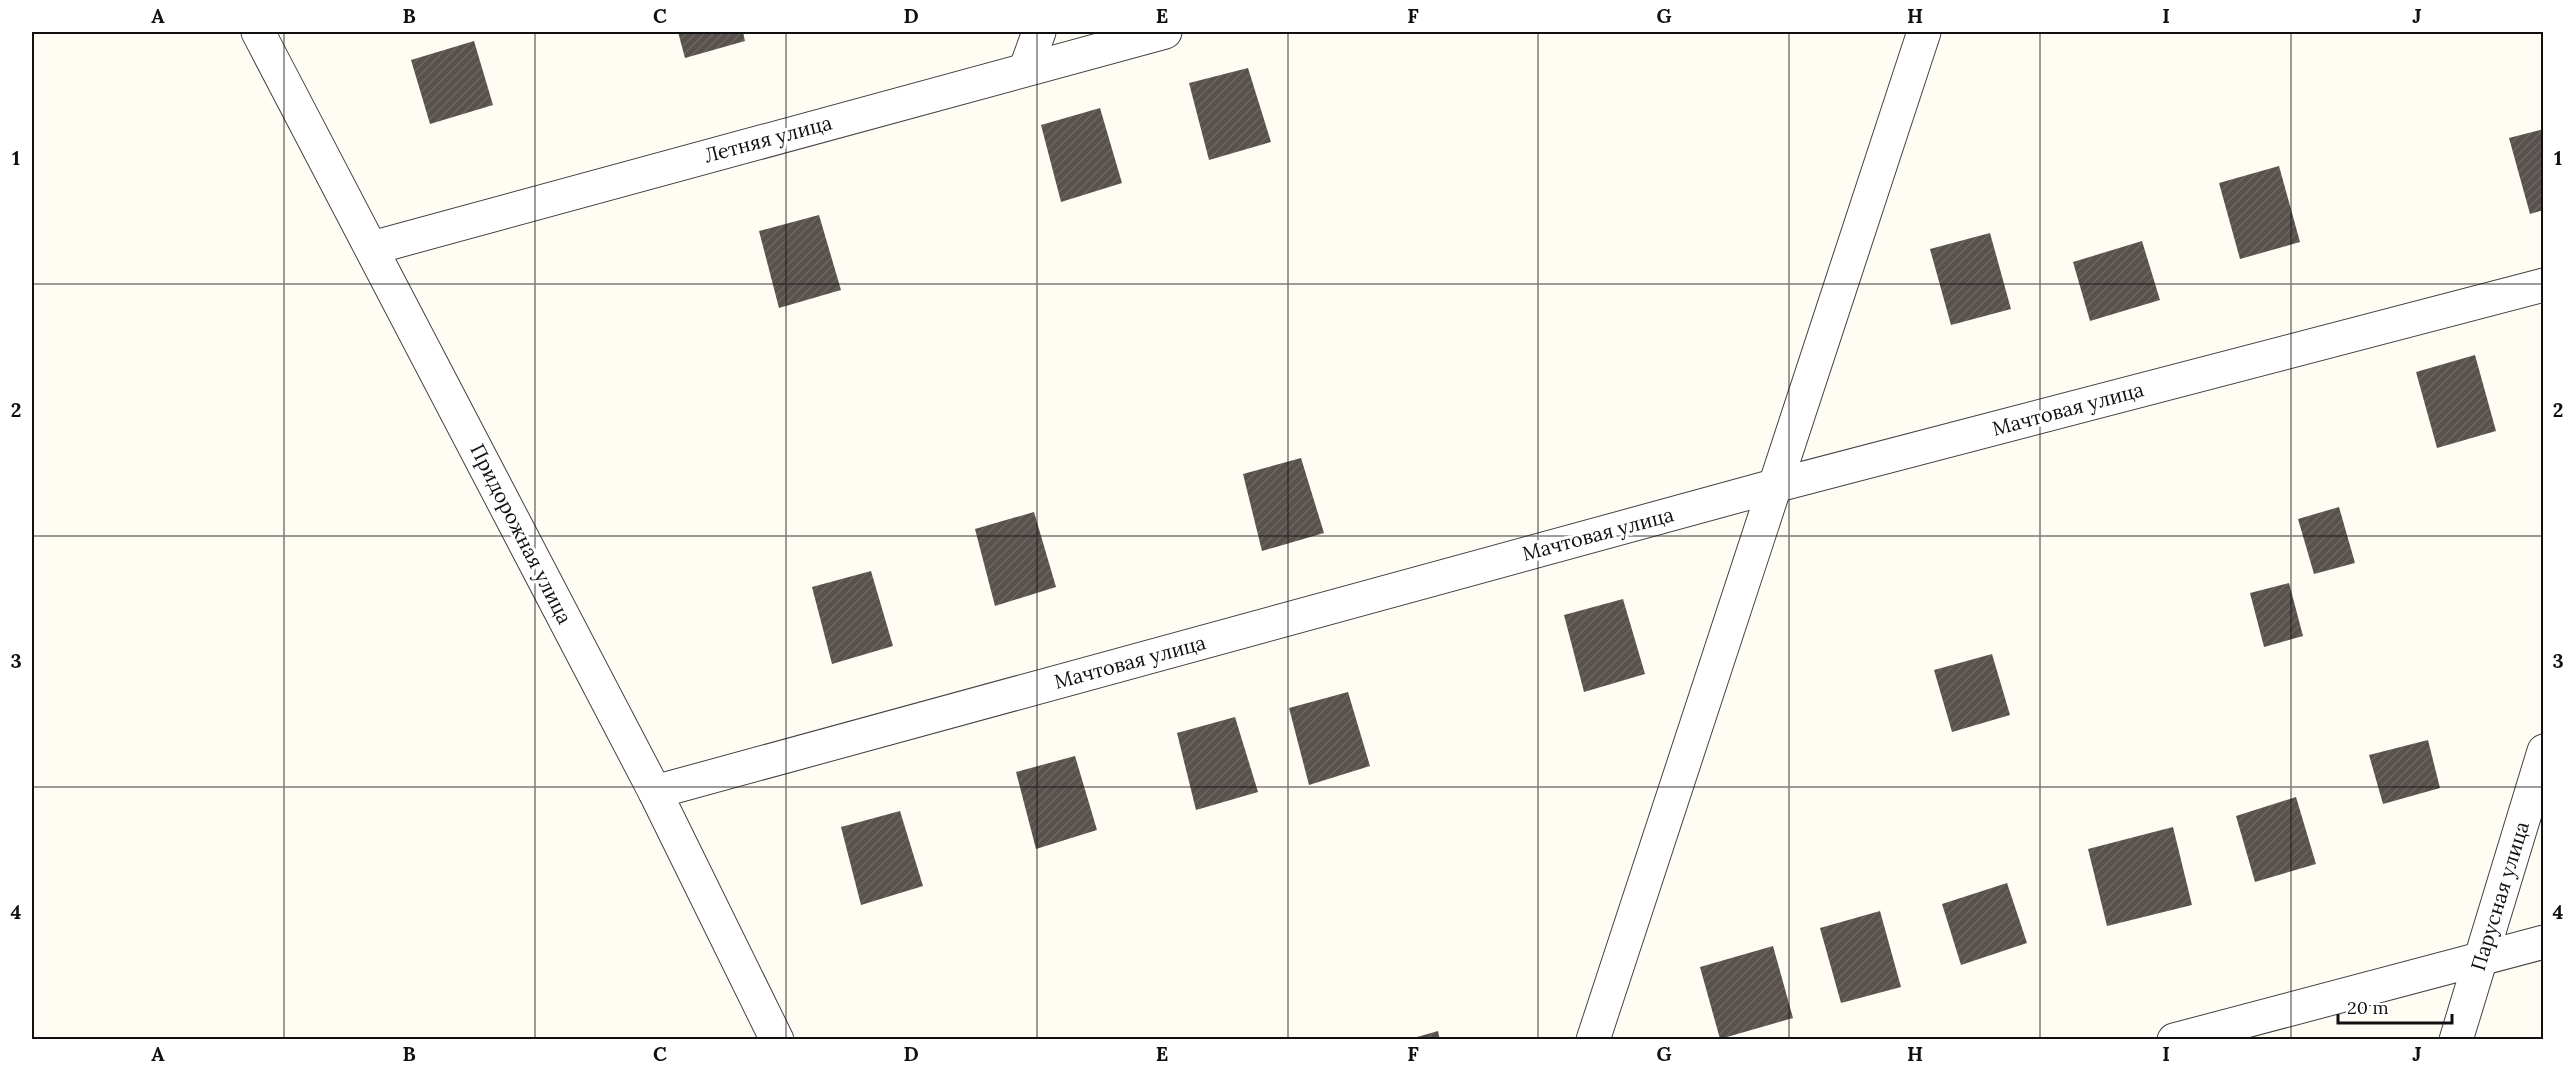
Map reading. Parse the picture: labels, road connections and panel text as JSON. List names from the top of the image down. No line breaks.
{"streets":{"street":["Летняя улица","Мачтовая улица","Придорожная улица","Парусная улица"]},"crossings":[["Летняя улица","Придорожная улица"],["Мачтовая улица","Придорожная улица"]],"scale_bar":"20 m","grid":{"columns":["A","B","C","D","E","F","G","H","I","J"],"rows":["1","2","3","4"]}}
